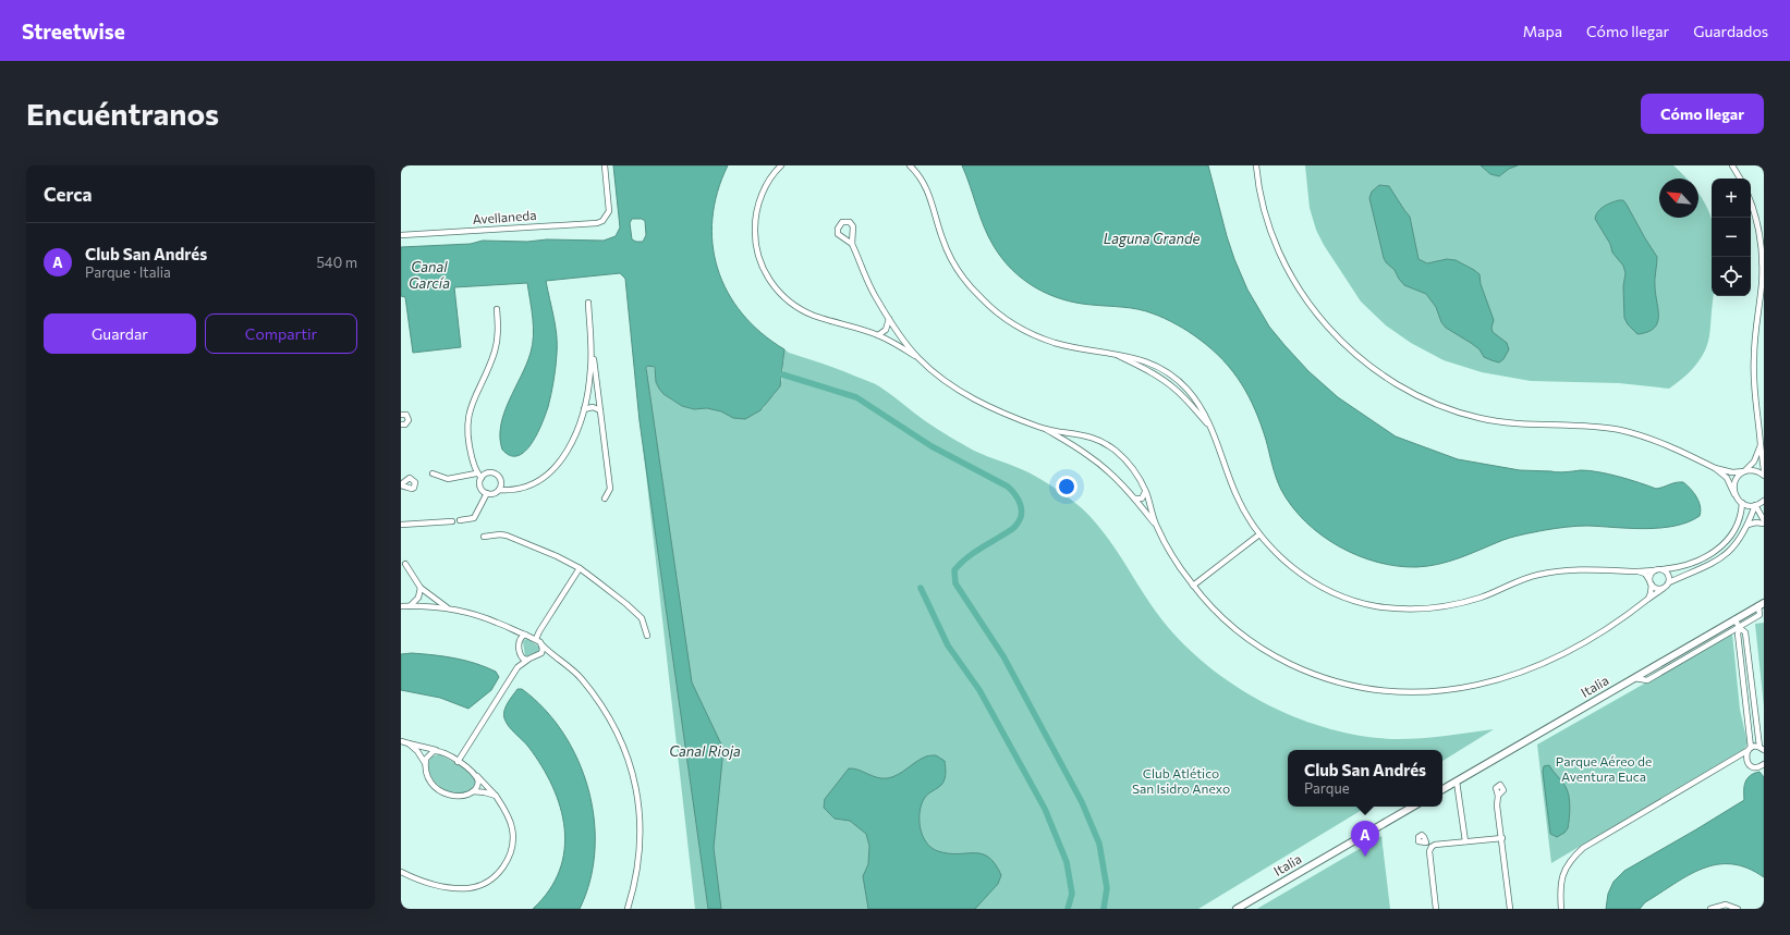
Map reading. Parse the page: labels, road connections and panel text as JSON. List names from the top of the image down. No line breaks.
{"streets":{"street":["Avellaneda","Italia"]},"water":["Laguna Grande","Canal García","Canal Rioja"],"parks":["Parque Aéreo de Aventura Euca","Club Atlético San Isidro Anexo"],"north":"top left","page":{"header":"Streetwise","nav":["Mapa","Cómo llegar","Guardados"],"buttons":["Cómo llegar",["Guardar","Compartir"]],"title":"Encuéntranos","heading":"Cerca","map_buttons":["+","−"],"list":[{"mark":"A","name":"Club San Andrés","note":"Parque · Italia","value":"540 m"}],"popup":["Club San Andrés","Parque"],"pins":"A"}}
